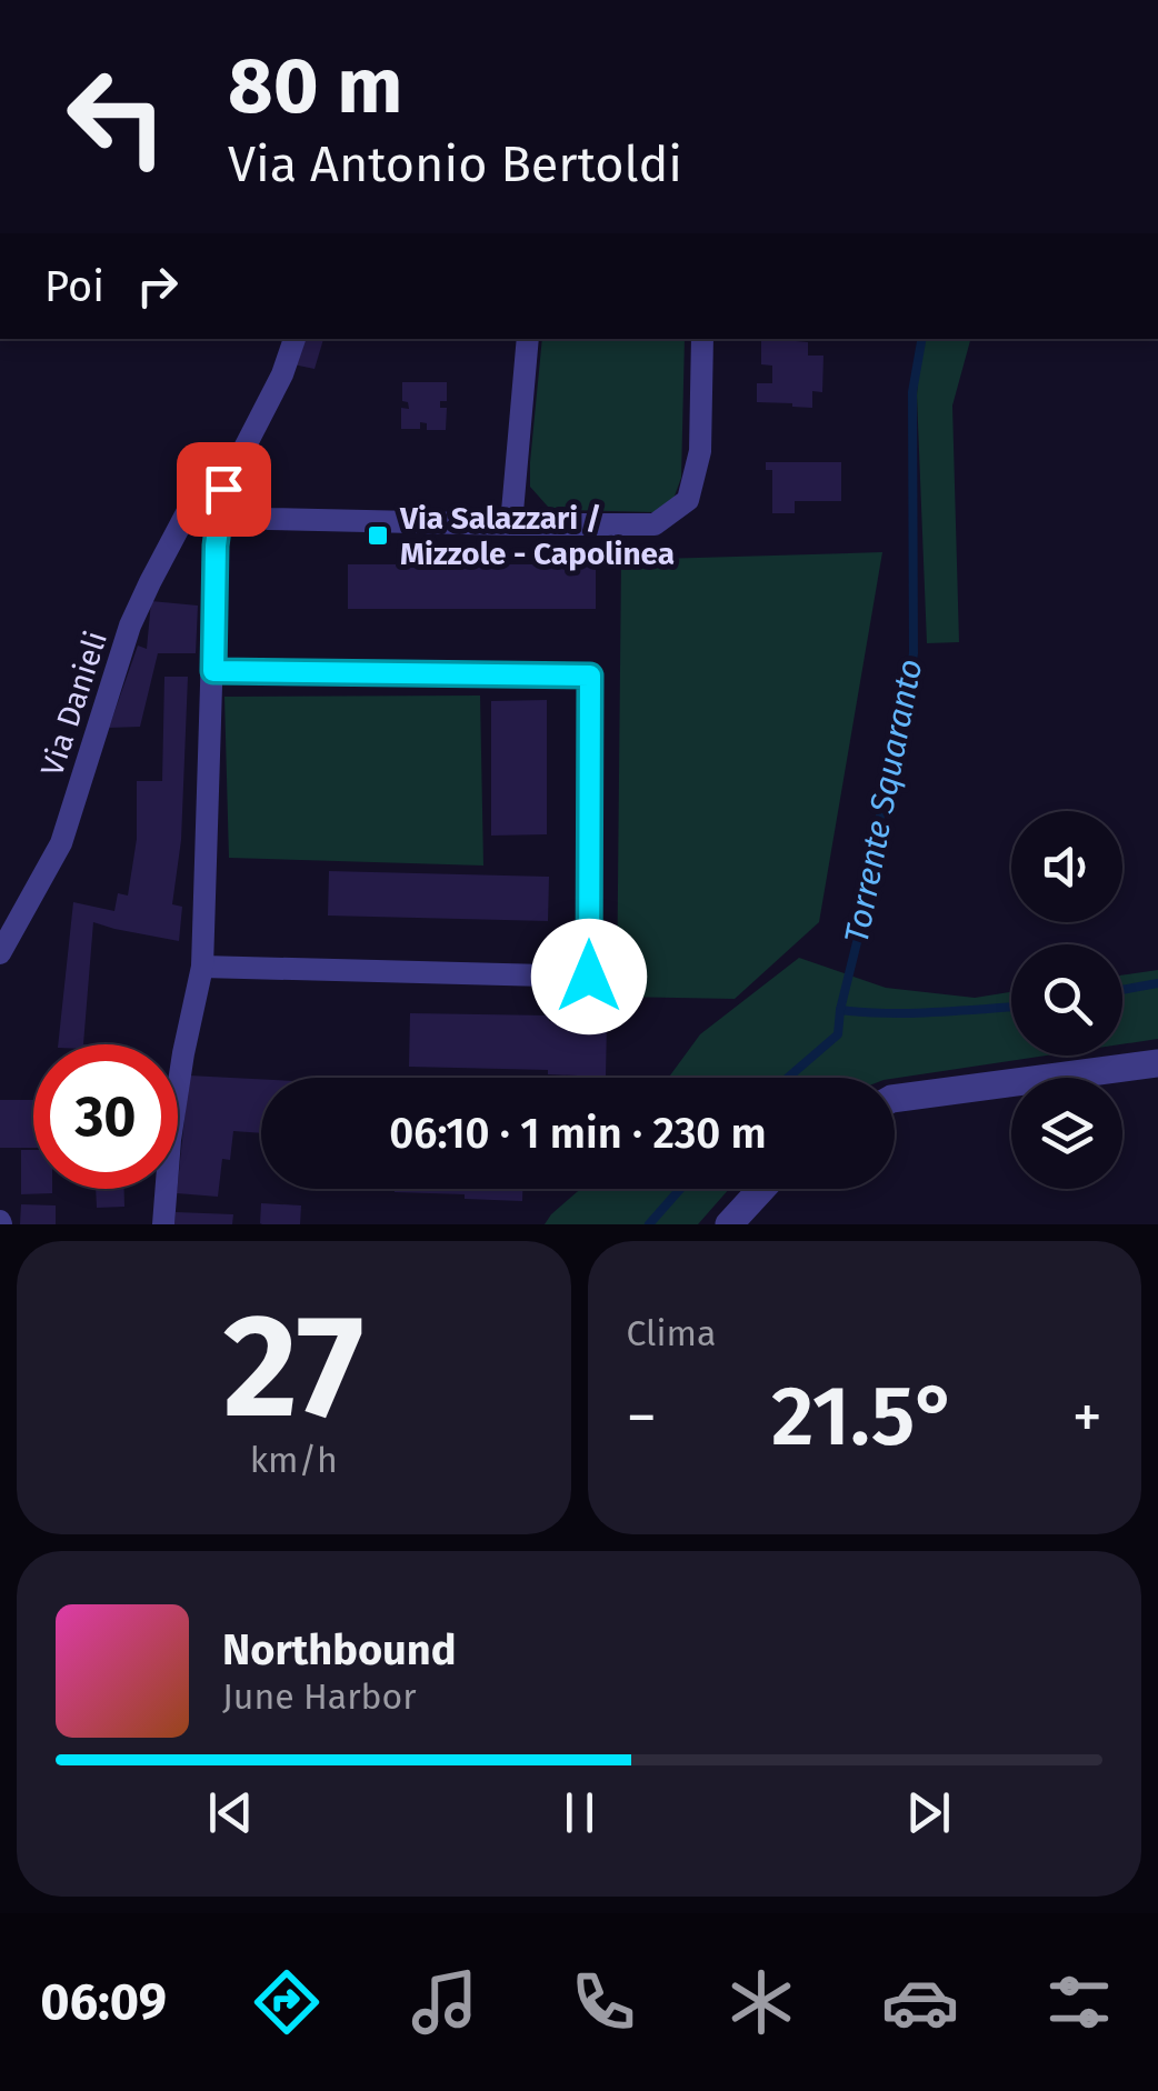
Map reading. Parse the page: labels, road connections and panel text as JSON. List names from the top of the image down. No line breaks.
{"streets":{"street":["Via Danieli"]},"water":["Torrente Squaranto"],"places":{"transit":["Via Salazzari / Mizzole - Capolinea"]},"page":{"turn":["80 m","Via Antonio Bertoldi"],"then":"Poi","limit":"30","trip":"06:10 · 1 min · 230 m","tile":[["27","km/h"],"Clima"],"heat":["−","21.5°","+"],"song":["Northbound","June Harbor"],"tabs":"06:09"}}
